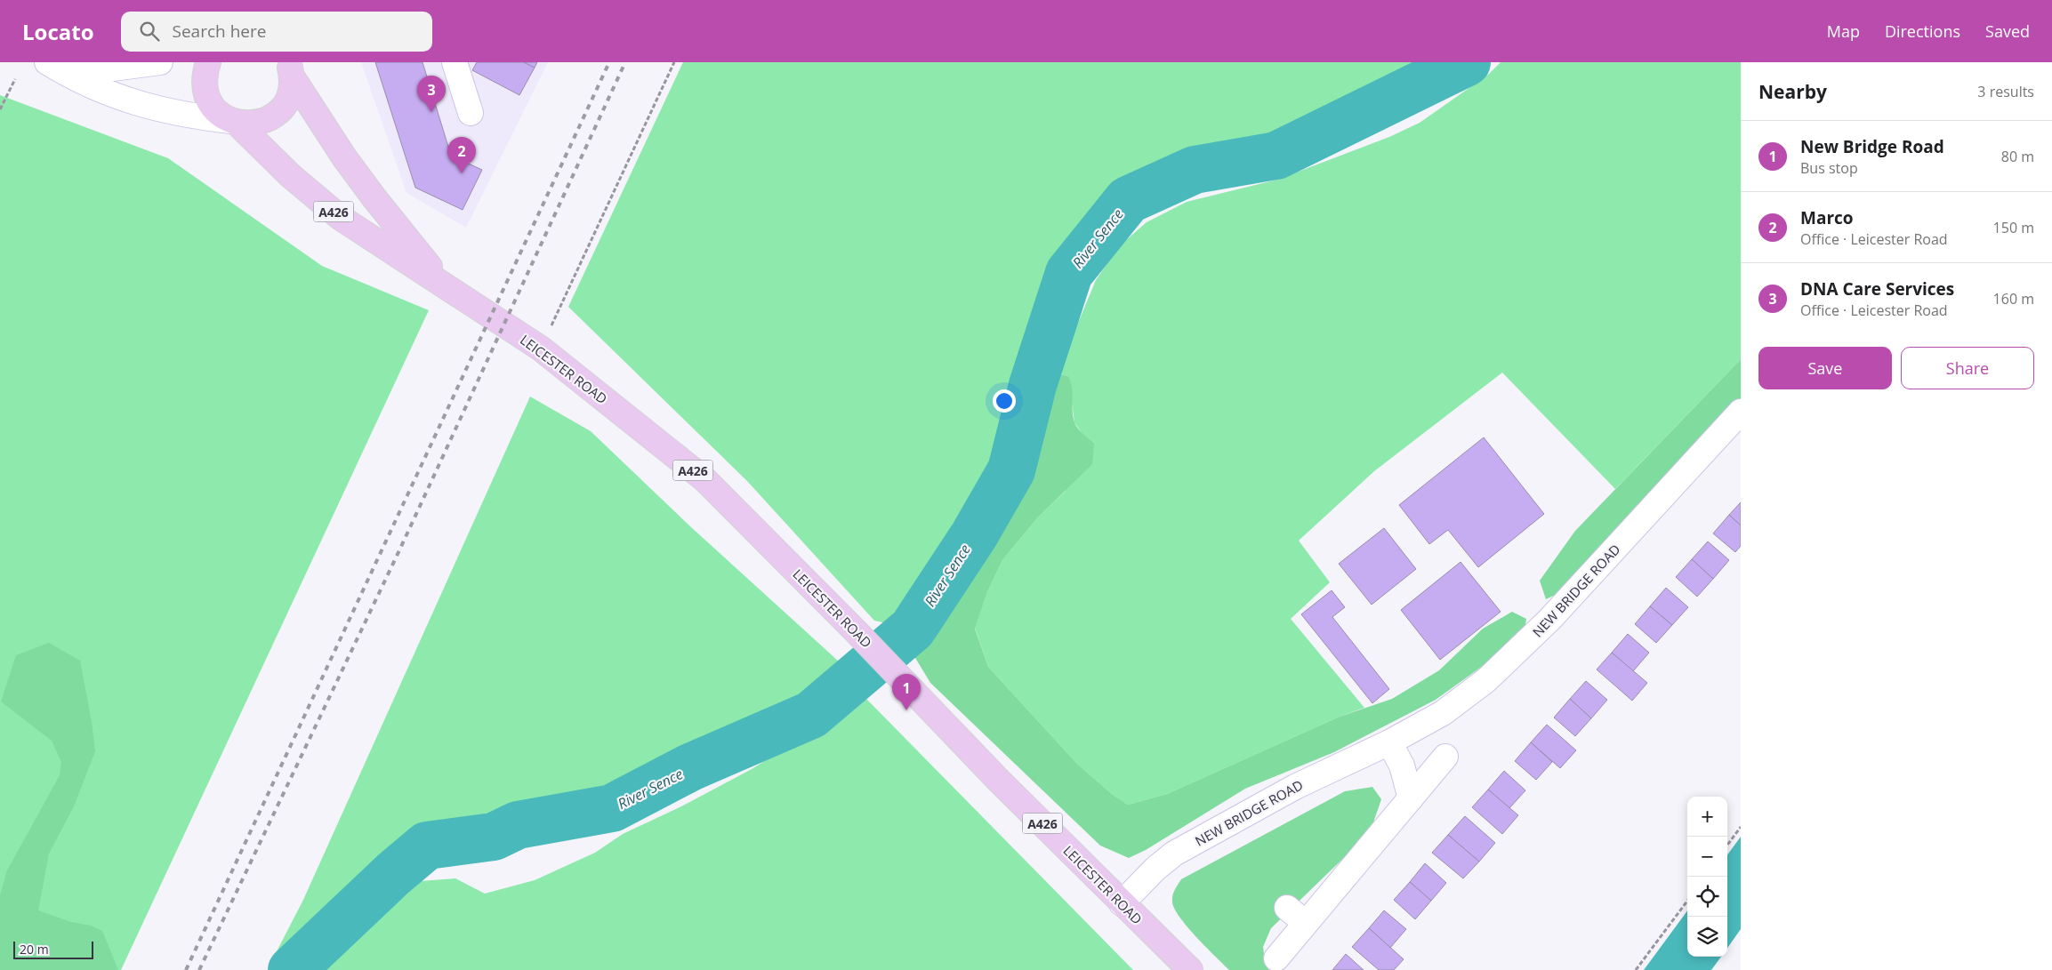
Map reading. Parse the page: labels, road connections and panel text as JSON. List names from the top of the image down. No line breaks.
{"streets":{"main road":["A426","LEICESTER ROAD"],"street":["NEW BRIDGE ROAD"]},"crossings":[["LEICESTER ROAD","NEW BRIDGE ROAD"]],"water":["River Sence"],"scale_bar":"20 m","page":{"header":"Locato","search":"Search here","nav":["Map","Directions","Saved"],"heading":["Nearby","3 results"],"pins":["3","2","1"],"list":[{"mark":"1","name":"New Bridge Road","note":"Bus stop","value":"80 m"},{"mark":"2","name":"Marco","note":"Office · Leicester Road","value":"150 m"},{"mark":"3","name":"DNA Care Services","note":"Office · Leicester Road","value":"160 m"}],"buttons":["Save","Share"],"map_buttons":["+","−"],"scale":"20 m"}}
